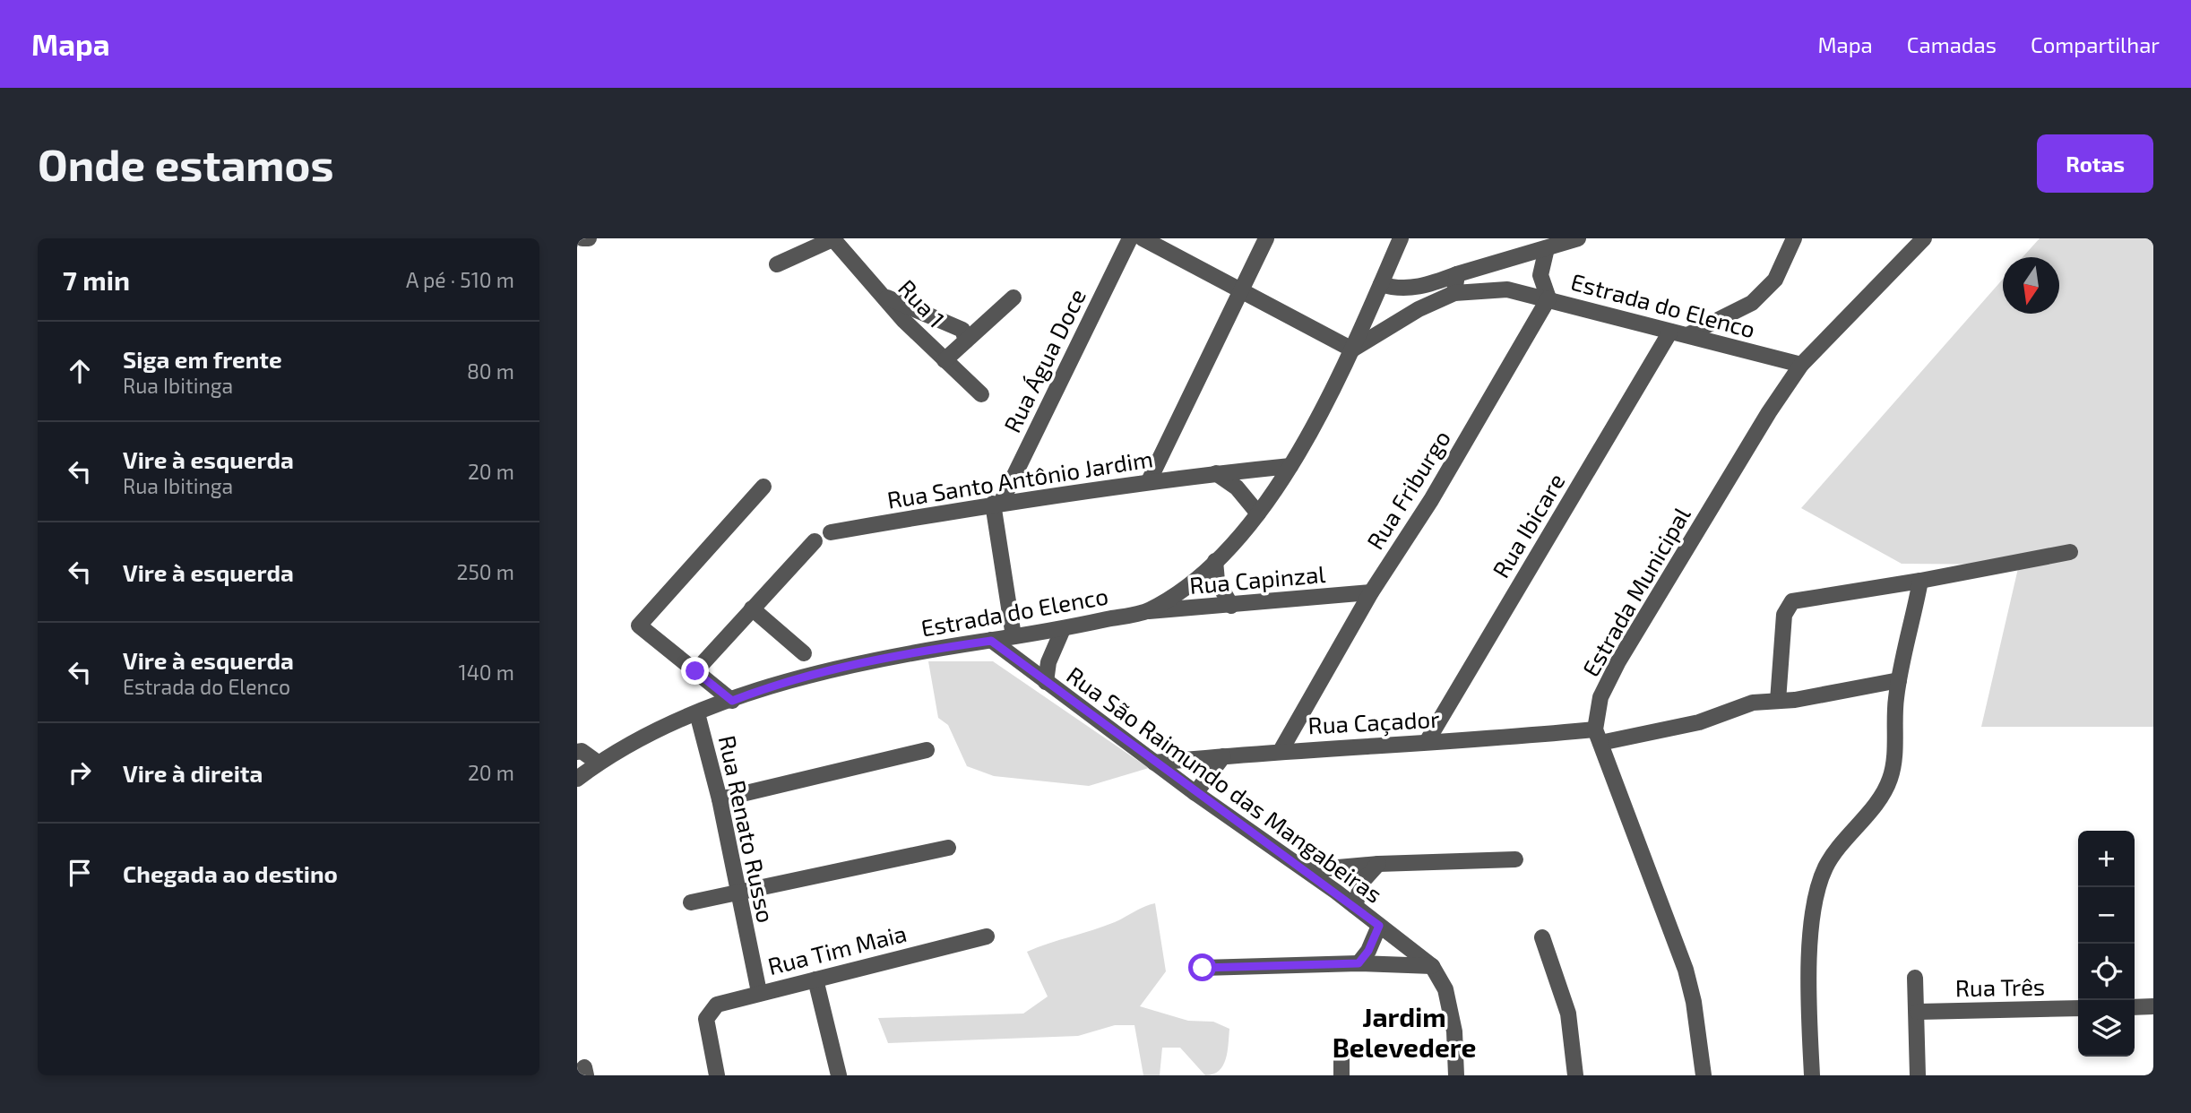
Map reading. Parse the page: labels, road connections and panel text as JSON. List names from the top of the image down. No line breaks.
{"streets":{"street":["Rua 1","Estrada do Elenco","Rua Água Doce","Rua Santo Antônio Jardim","Rua Friburgo","Rua Ibicare","Rua Capinzal","Estrada Municipal","Rua Caçador","Rua São Raimundo das Mangabeiras","Rua Renato Russo","Rua Tim Maia","Rua Três"]},"crossings":[["Estrada do Elenco","Rua Santo Antônio Jardim"],["Estrada do Elenco","Rua Friburgo"],["Estrada do Elenco","Rua Ibicare"],["Estrada do Elenco","Rua Capinzal"],["Estrada do Elenco","Estrada Municipal"],["Estrada do Elenco","Rua São Raimundo das Mangabeiras"],["Estrada do Elenco","Rua Renato Russo"],["Rua Água Doce","Rua Santo Antônio Jardim"],["Rua Friburgo","Rua Capinzal"],["Rua Friburgo","Rua Caçador"],["Rua Ibicare","Rua Caçador"],["Estrada Municipal","Rua Caçador"],["Rua Caçador","Rua São Raimundo das Mangabeiras"],["Rua Renato Russo","Rua Tim Maia"]],"districts":["Jardim Belevedere"],"north":"bottom","page":{"header":"Mapa","nav":["Mapa","Camadas","Compartilhar"],"buttons":"Rotas","title":"Onde estamos","heading":["7 min","A pé · 510 m"],"list":[["Siga em frente","Rua Ibitinga","80 m"],["Vire à esquerda","Rua Ibitinga","20 m"],["Vire à esquerda","250 m"],["Vire à esquerda","Estrada do Elenco","140 m"],["Vire à direita","20 m"],"Chegada ao destino"],"map_buttons":["+","−"]}}
